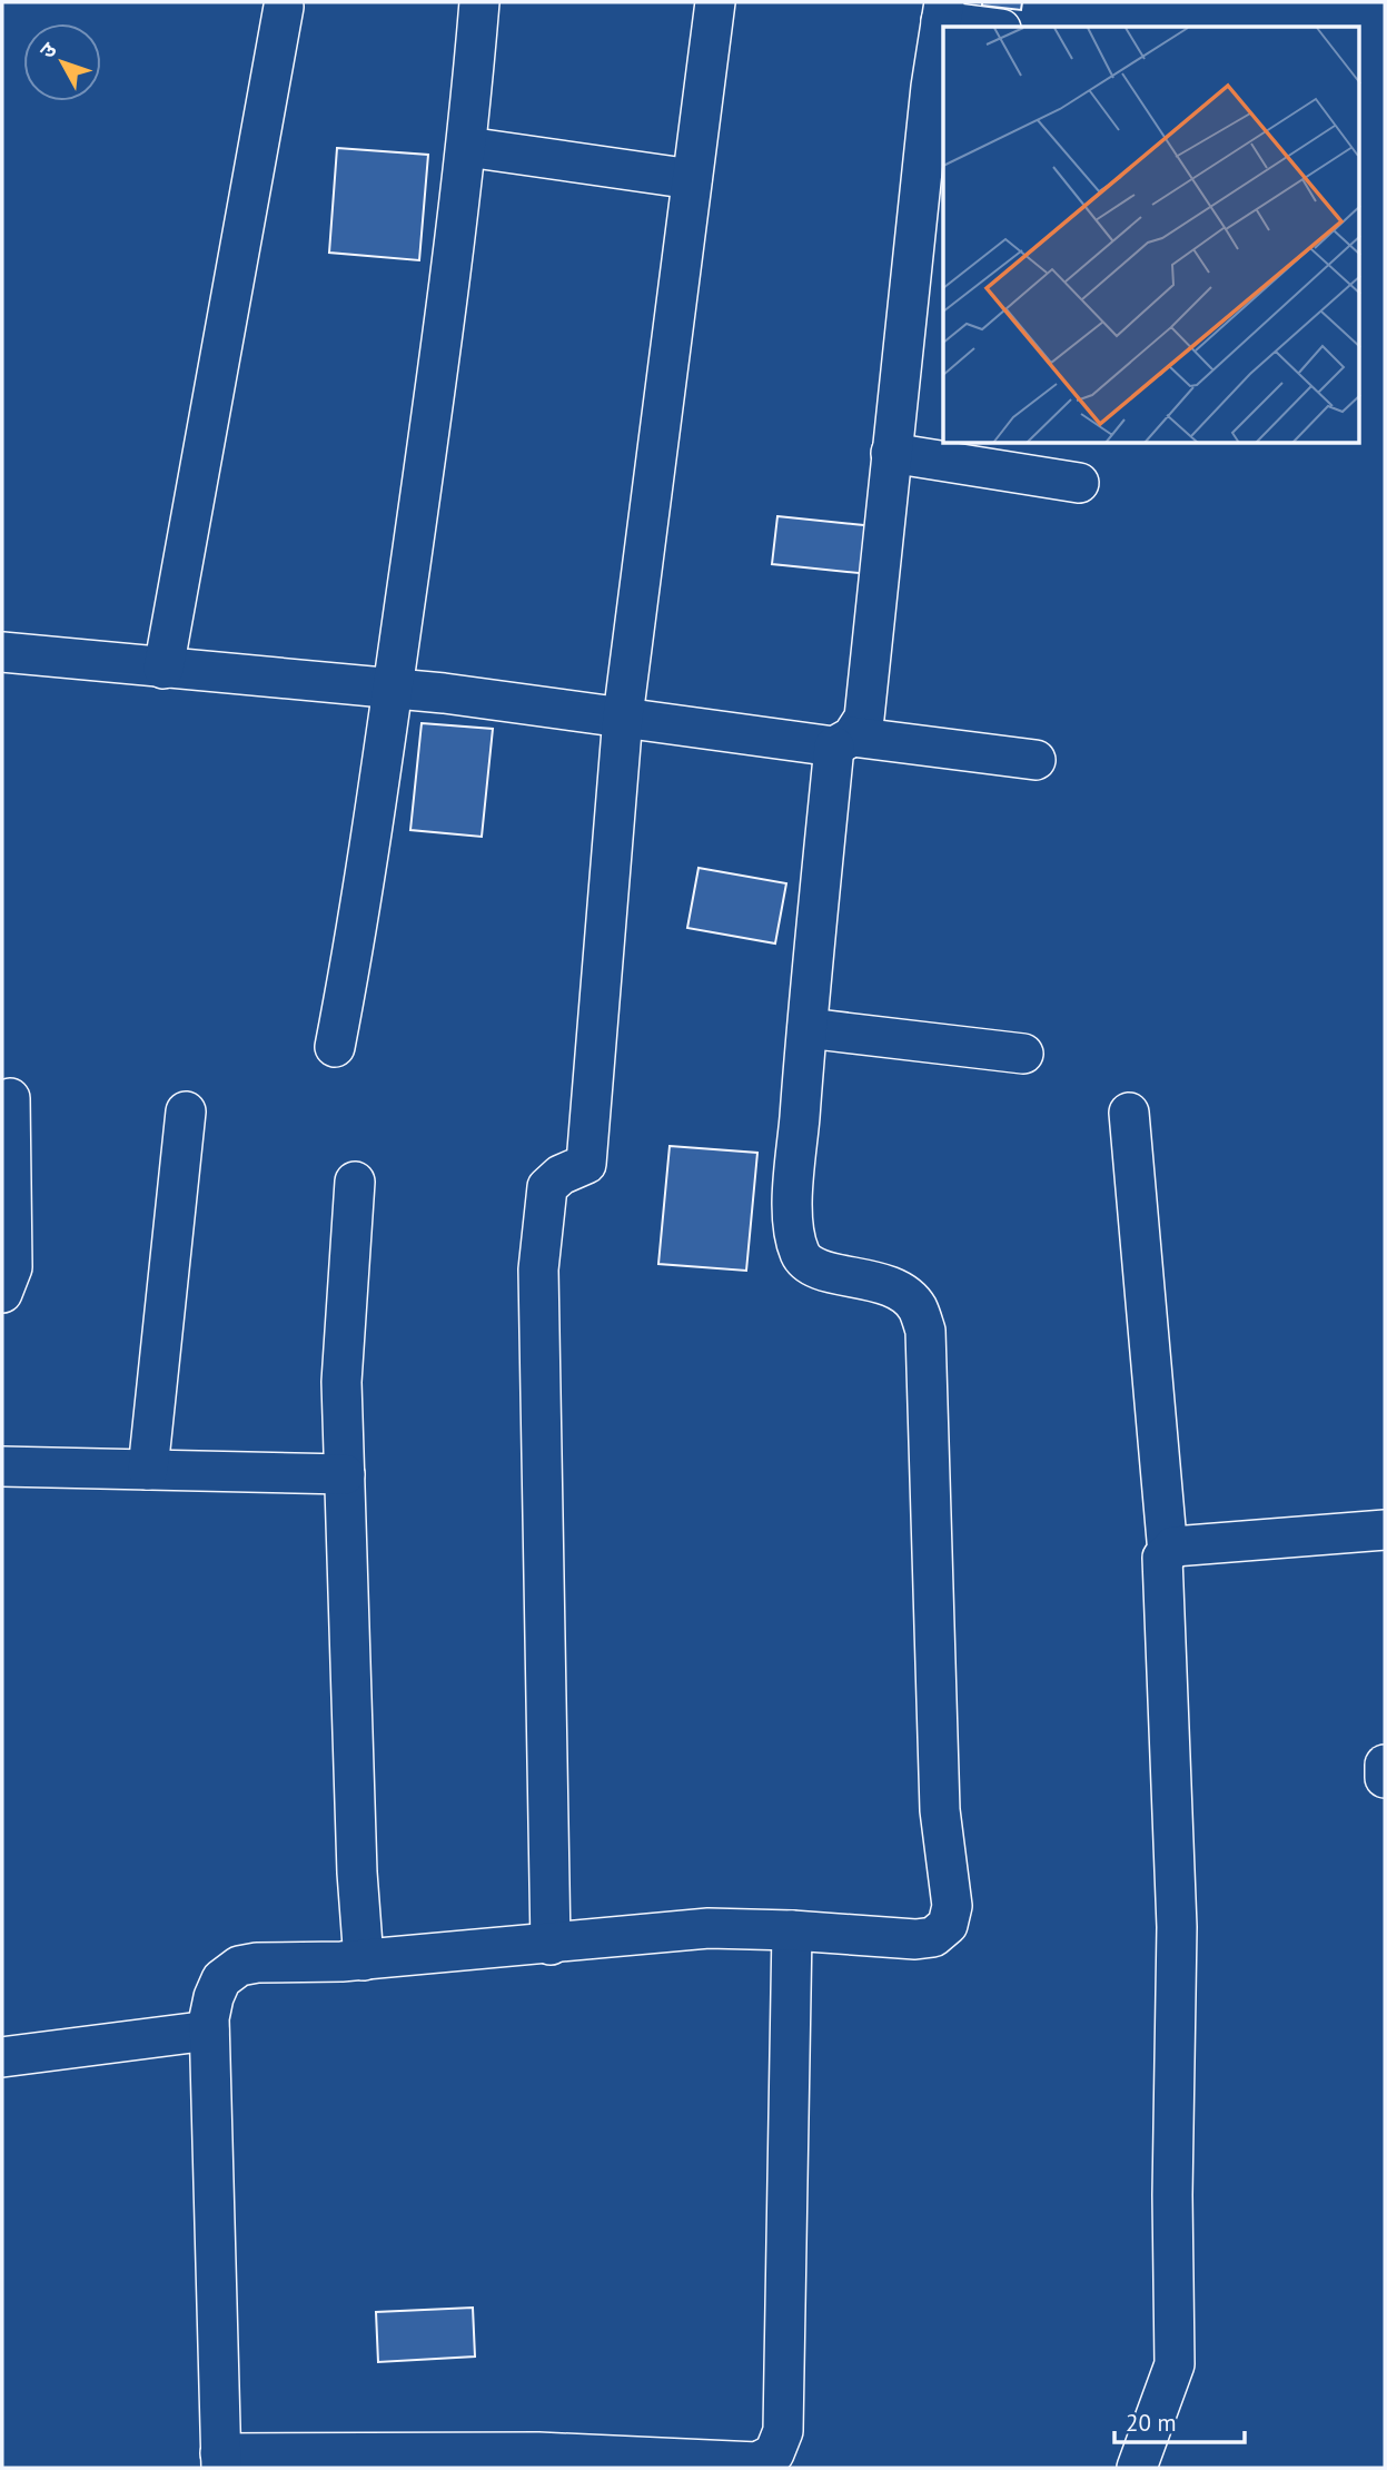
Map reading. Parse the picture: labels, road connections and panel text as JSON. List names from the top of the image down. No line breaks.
{"scale_bar":"20 m","north":"top left"}
